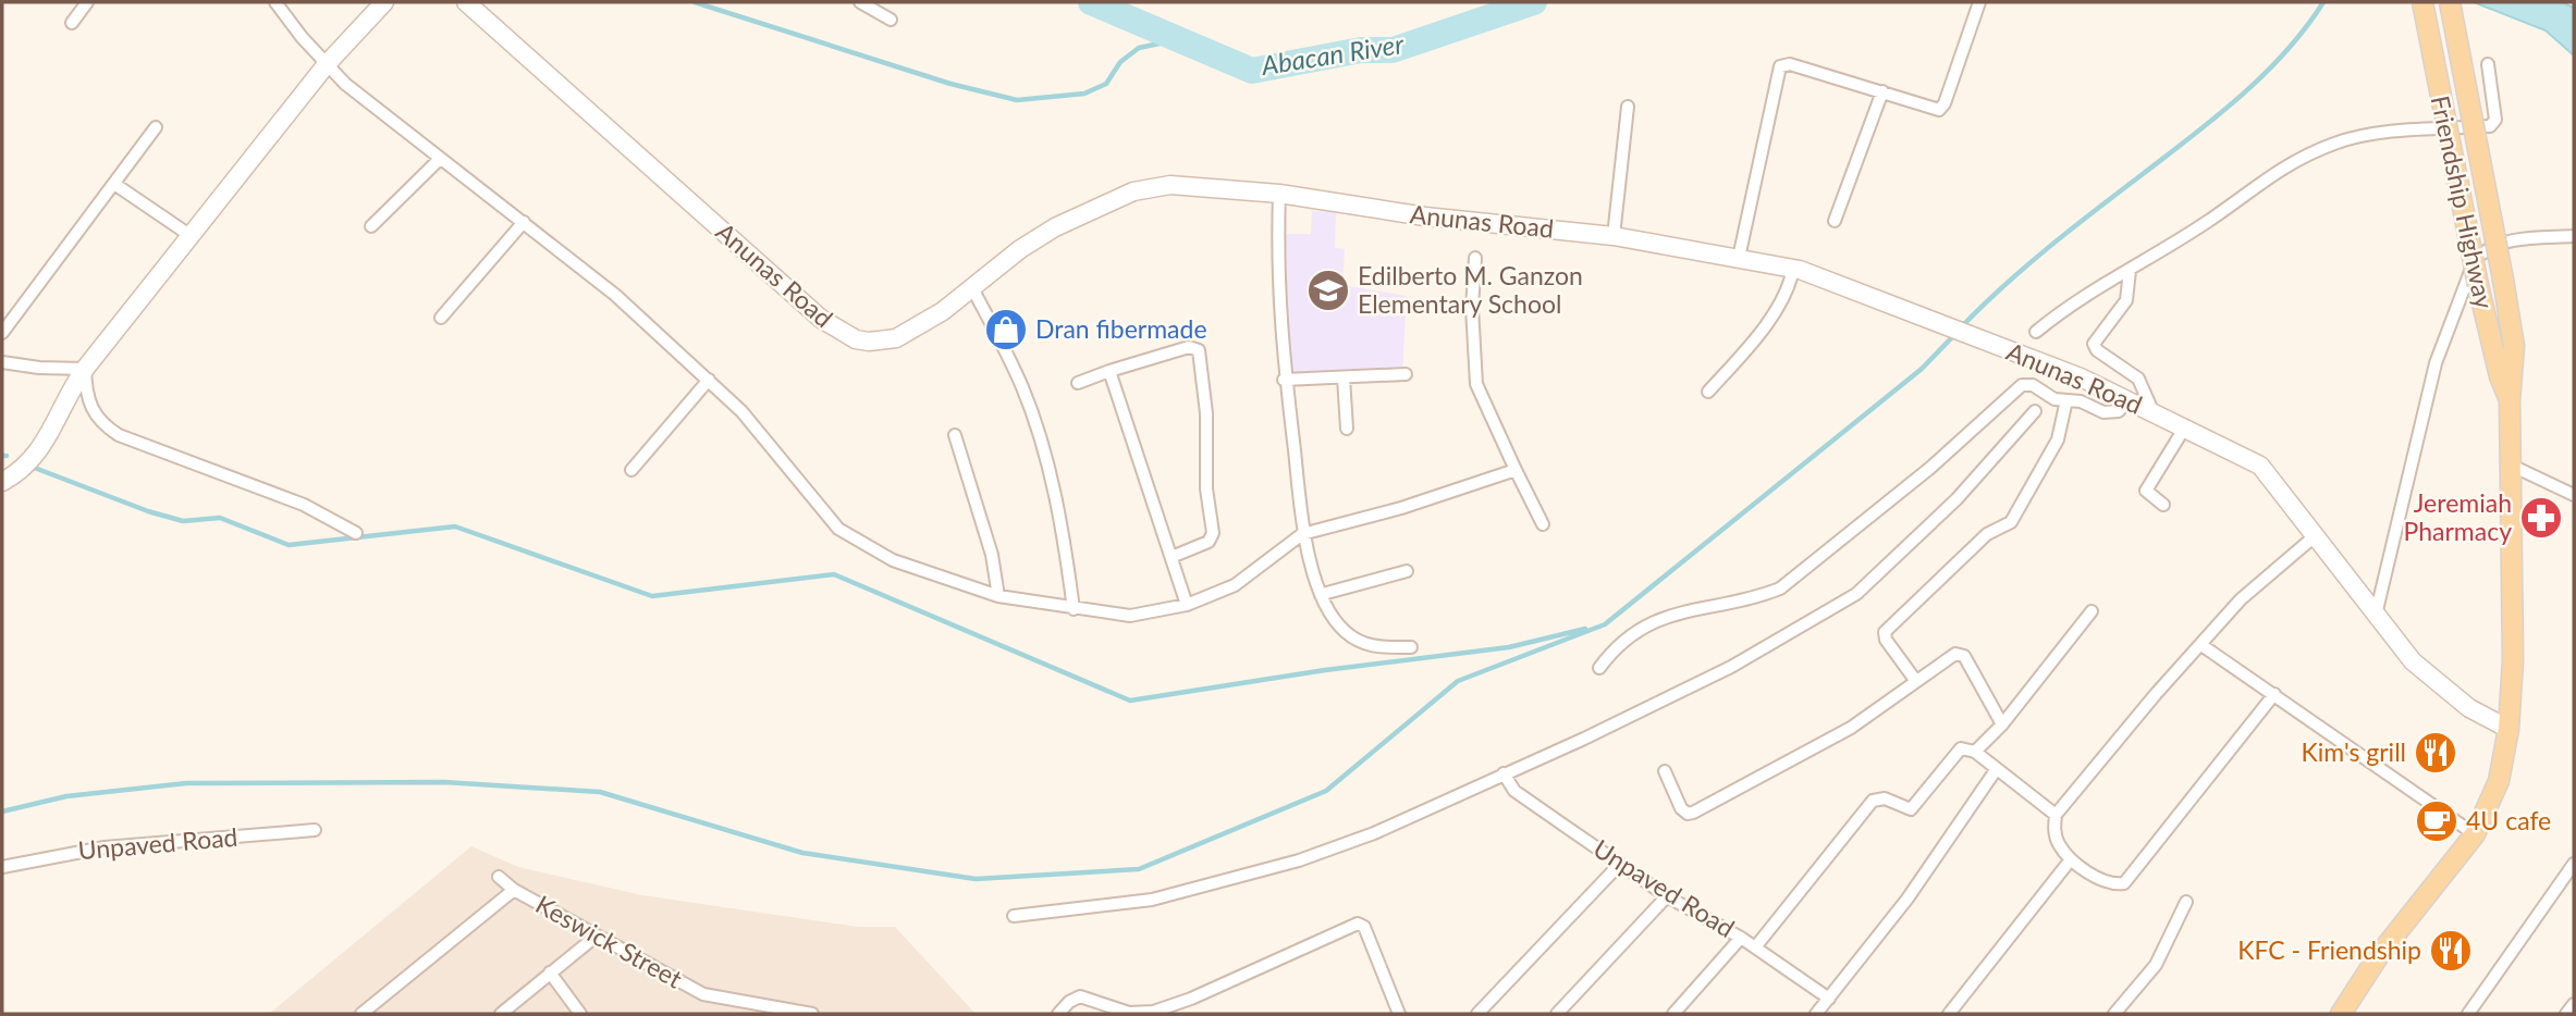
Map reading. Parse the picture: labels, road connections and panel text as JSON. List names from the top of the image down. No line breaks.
{"streets":{"main road":["Friendship Highway"],"street":["Anunas Road","Unpaved Road","Keswick Street"]},"crossings":[["Friendship Highway","Anunas Road"]],"water":["Abacan River"],"places":{"school or university":["Edilberto M. Ganzon Elementary School"],"shop":["Dran fibermade"],"pharmacy":["Jeremiah Pharmacy"],"restaurant":["Kim's grill","KFC - Friendship"],"cafe":["4U cafe"]}}
